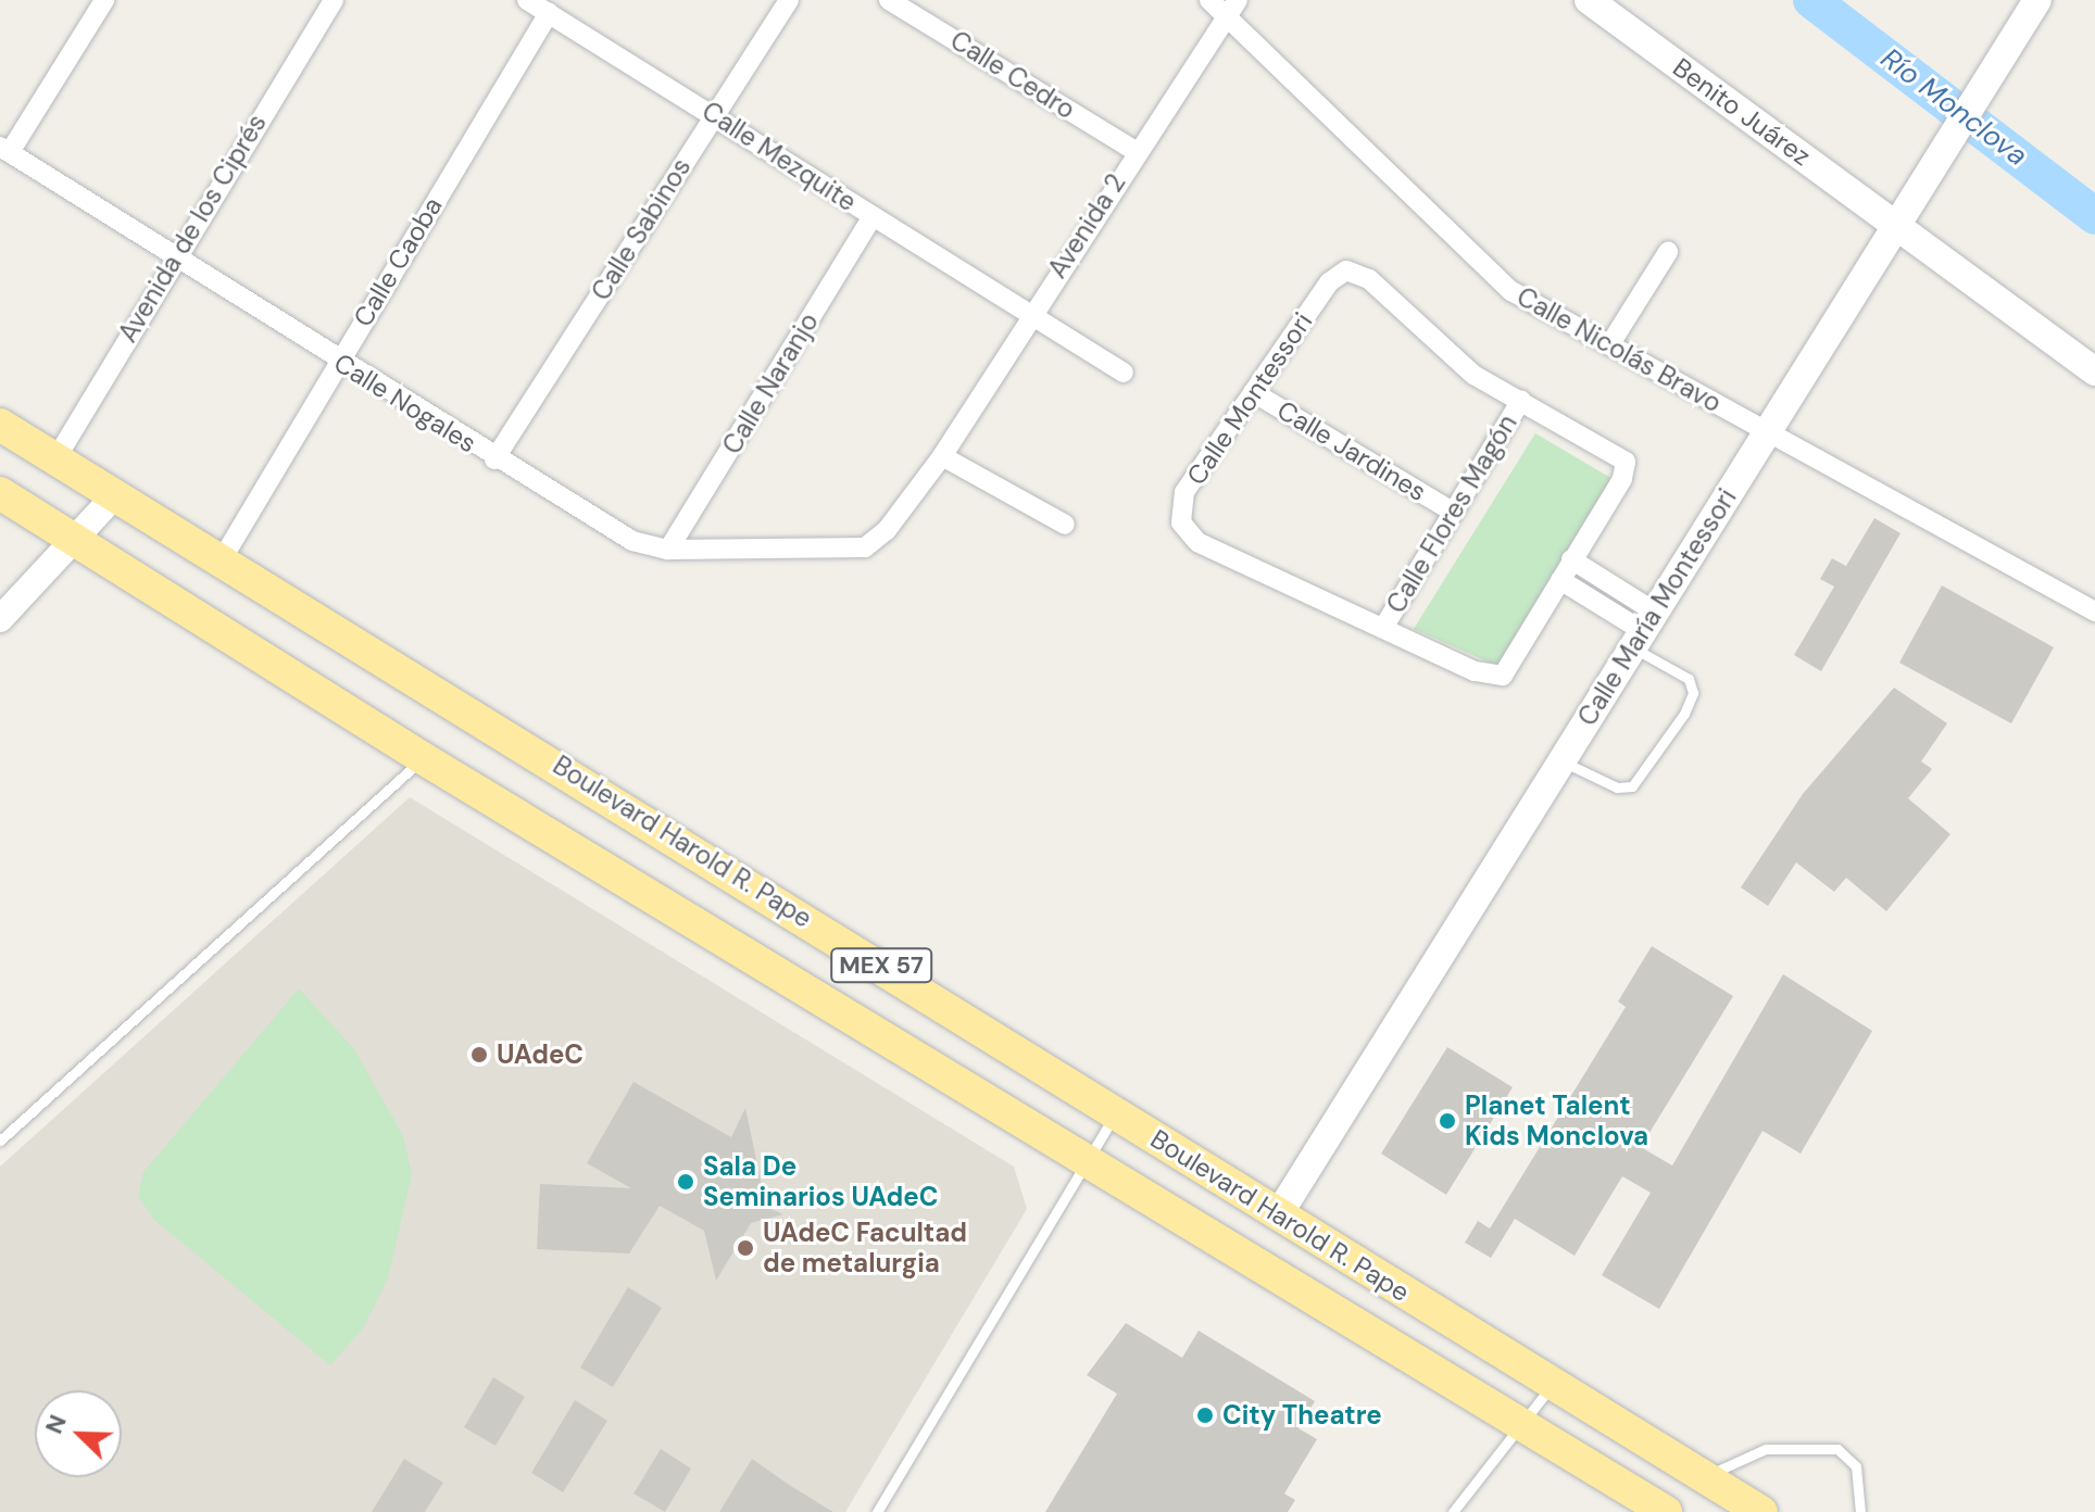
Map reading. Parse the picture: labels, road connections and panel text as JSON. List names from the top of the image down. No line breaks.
{"streets":{"highway":["Boulevard Harold R. Pape","MEX 57"],"main road":["Benito Juárez","Calle María Montessori"],"street":["Calle Cedro","Calle Mezquite","Avenida 2","Avenida de los Ciprés","Calle Sabinos","Calle Caoba","Calle Nicolás Bravo","Calle Naranjo","Calle Montessori","Calle Nogales","Calle Jardines","Calle Flores Magón"]},"crossings":[["Calle Cedro","Avenida 2"],["Benito Juárez","Calle María Montessori"],["Calle Mezquite","Avenida 2"],["Calle Mezquite","Calle Sabinos"],["Calle Mezquite","Calle Caoba"],["Calle Mezquite","Calle Naranjo"],["Avenida 2","Calle Nicolás Bravo"],["Avenida 2","Calle Nogales"],["Avenida de los Ciprés","Calle Nogales"],["Avenida de los Ciprés","Boulevard Harold R. Pape"],["Calle Sabinos","Calle Nogales"],["Calle Caoba","Calle Nogales"],["Calle Caoba","Boulevard Harold R. Pape"],["Calle Nicolás Bravo","Calle María Montessori"],["Calle Naranjo","Calle Nogales"],["Calle Montessori","Calle Jardines"],["Calle Montessori","Calle Flores Magón"],["Calle Jardines","Calle Flores Magón"],["Calle María Montessori","Boulevard Harold R. Pape"]],"water":["Río Monclova"],"places":["UAdeC","Planet Talent Kids Monclova","Sala De Seminarios UAdeC","UAdeC Facultad de metalurgia","City Theatre"],"north":"top left"}
